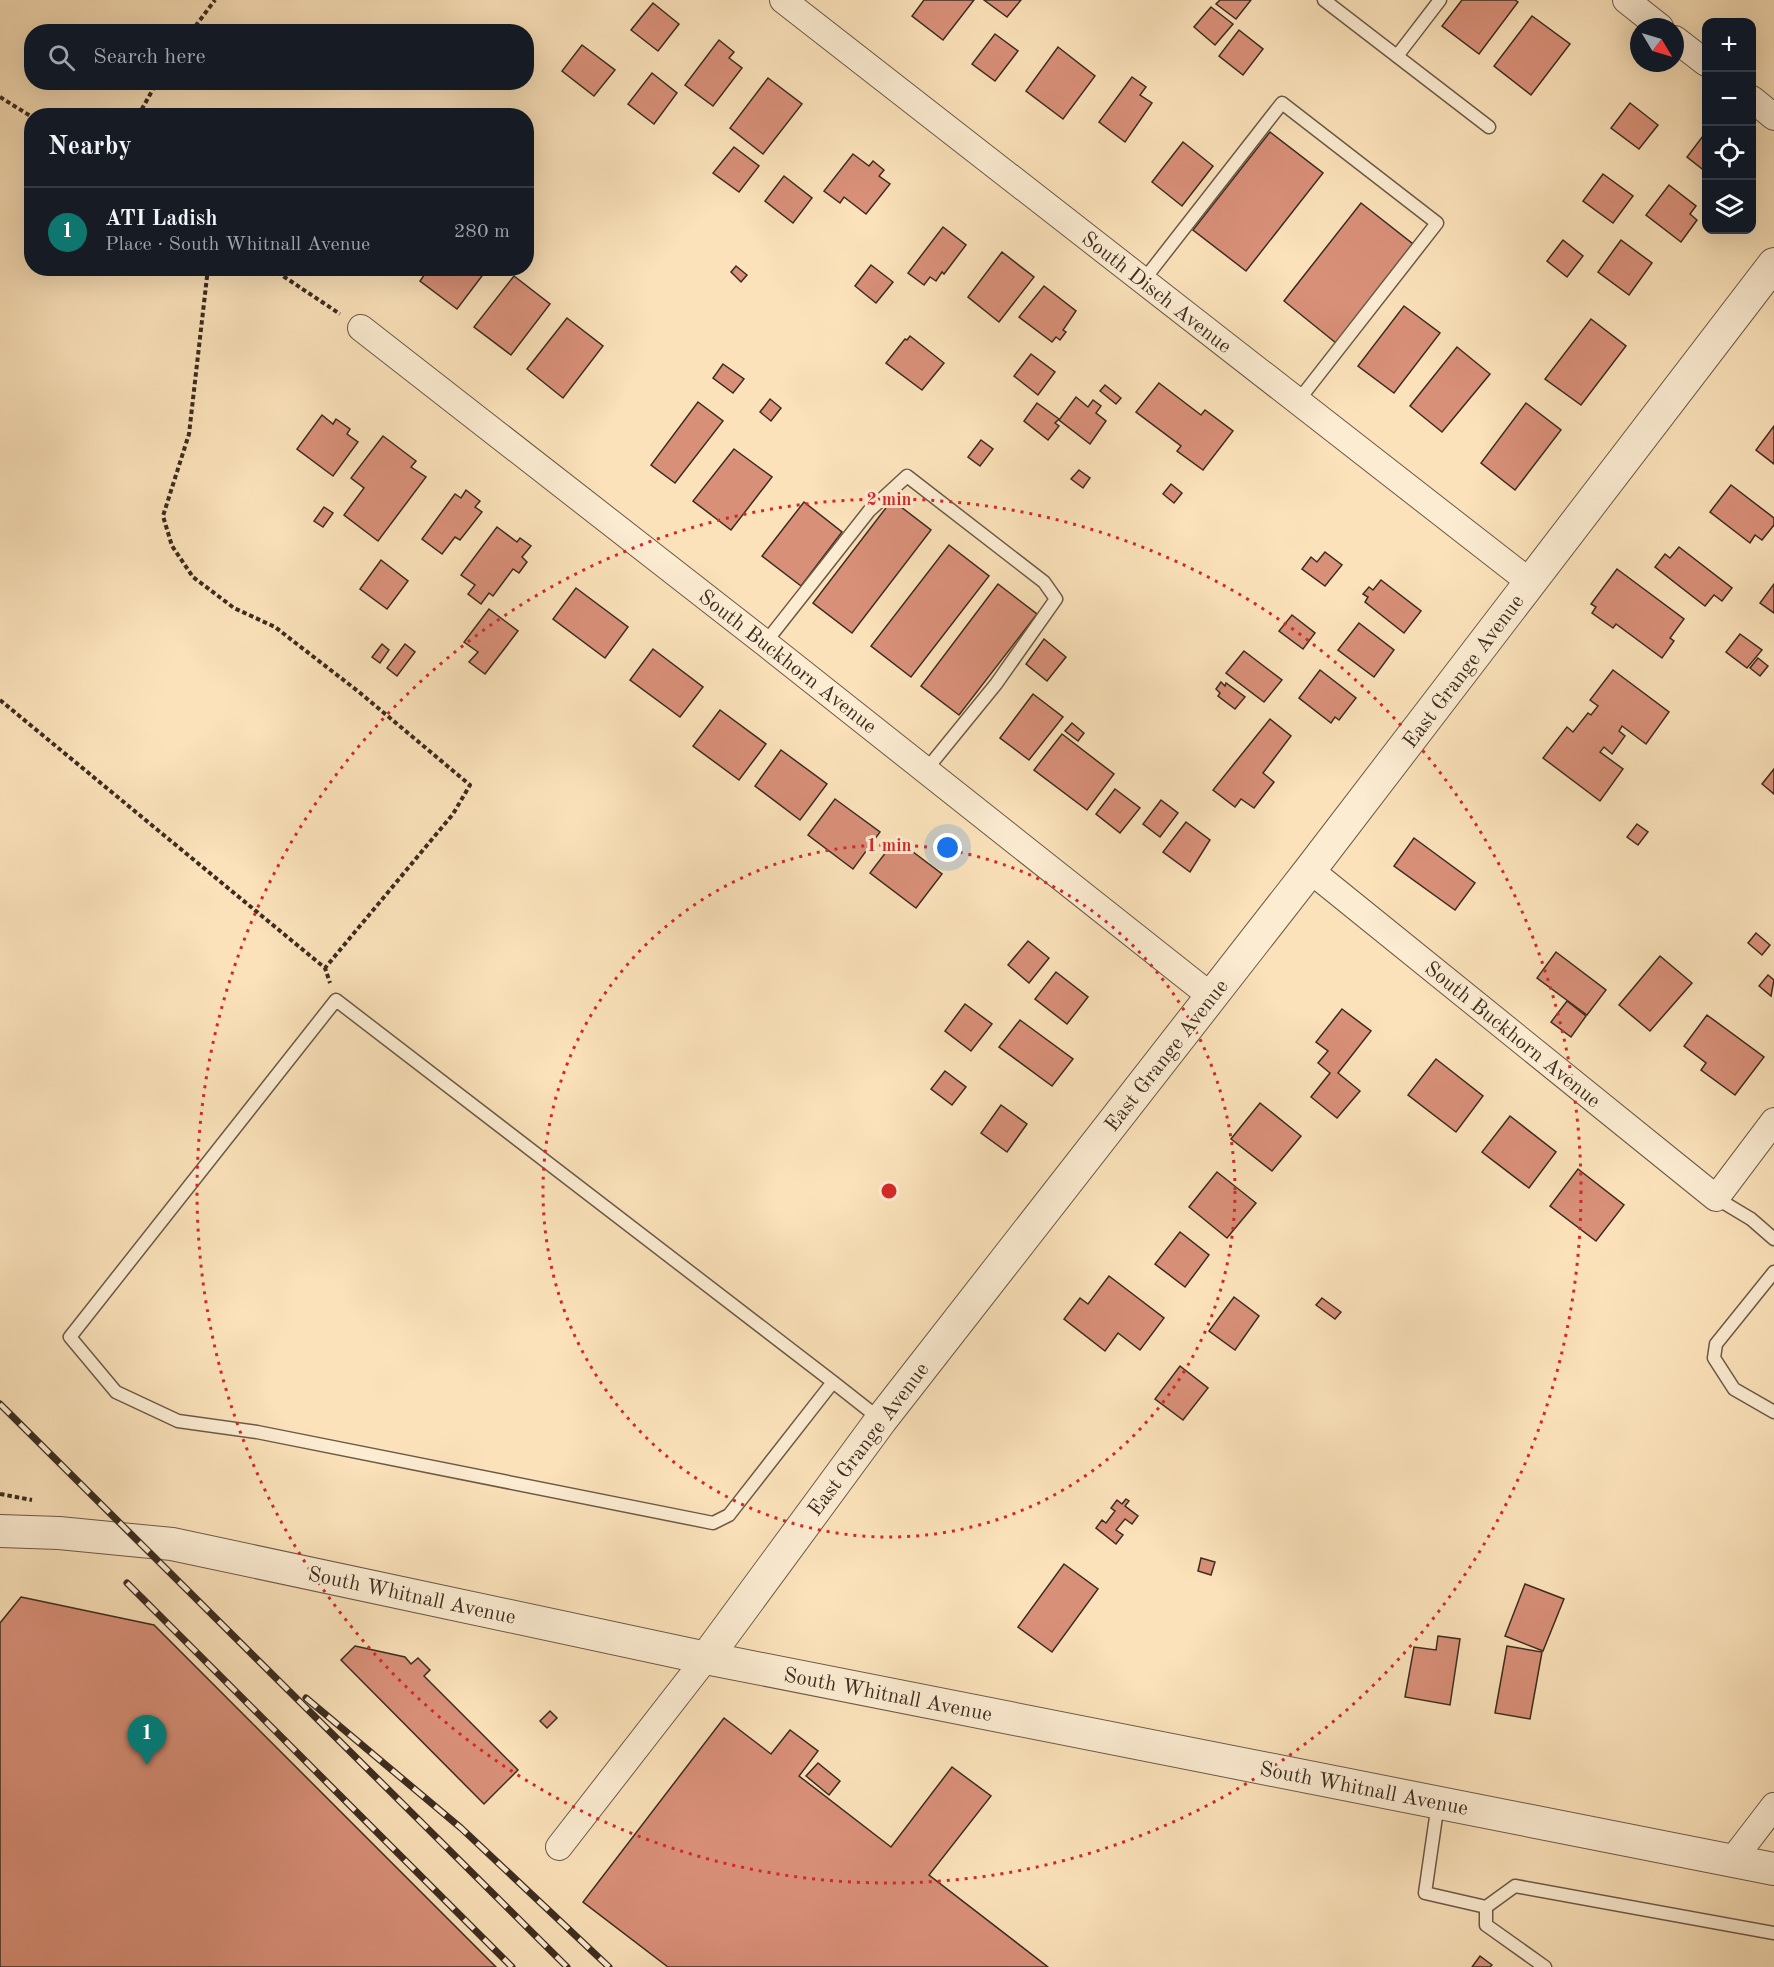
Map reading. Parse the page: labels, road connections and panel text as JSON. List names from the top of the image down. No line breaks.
{"streets":{"street":["South Disch Avenue","South Buckhorn Avenue","East Grange Avenue","South Whitnall Avenue"]},"crossings":[["South Disch Avenue","East Grange Avenue"],["South Buckhorn Avenue","East Grange Avenue"],["East Grange Avenue","South Whitnall Avenue"]],"north":"bottom right","page":{"map_buttons":["+","−"],"search":"Search here","heading":"Nearby","list":[{"mark":"1","name":"ATI Ladish","note":"Place · South Whitnall Avenue","value":"280 m"}],"pins":"1"},"rings":["2 min","1 min"]}
